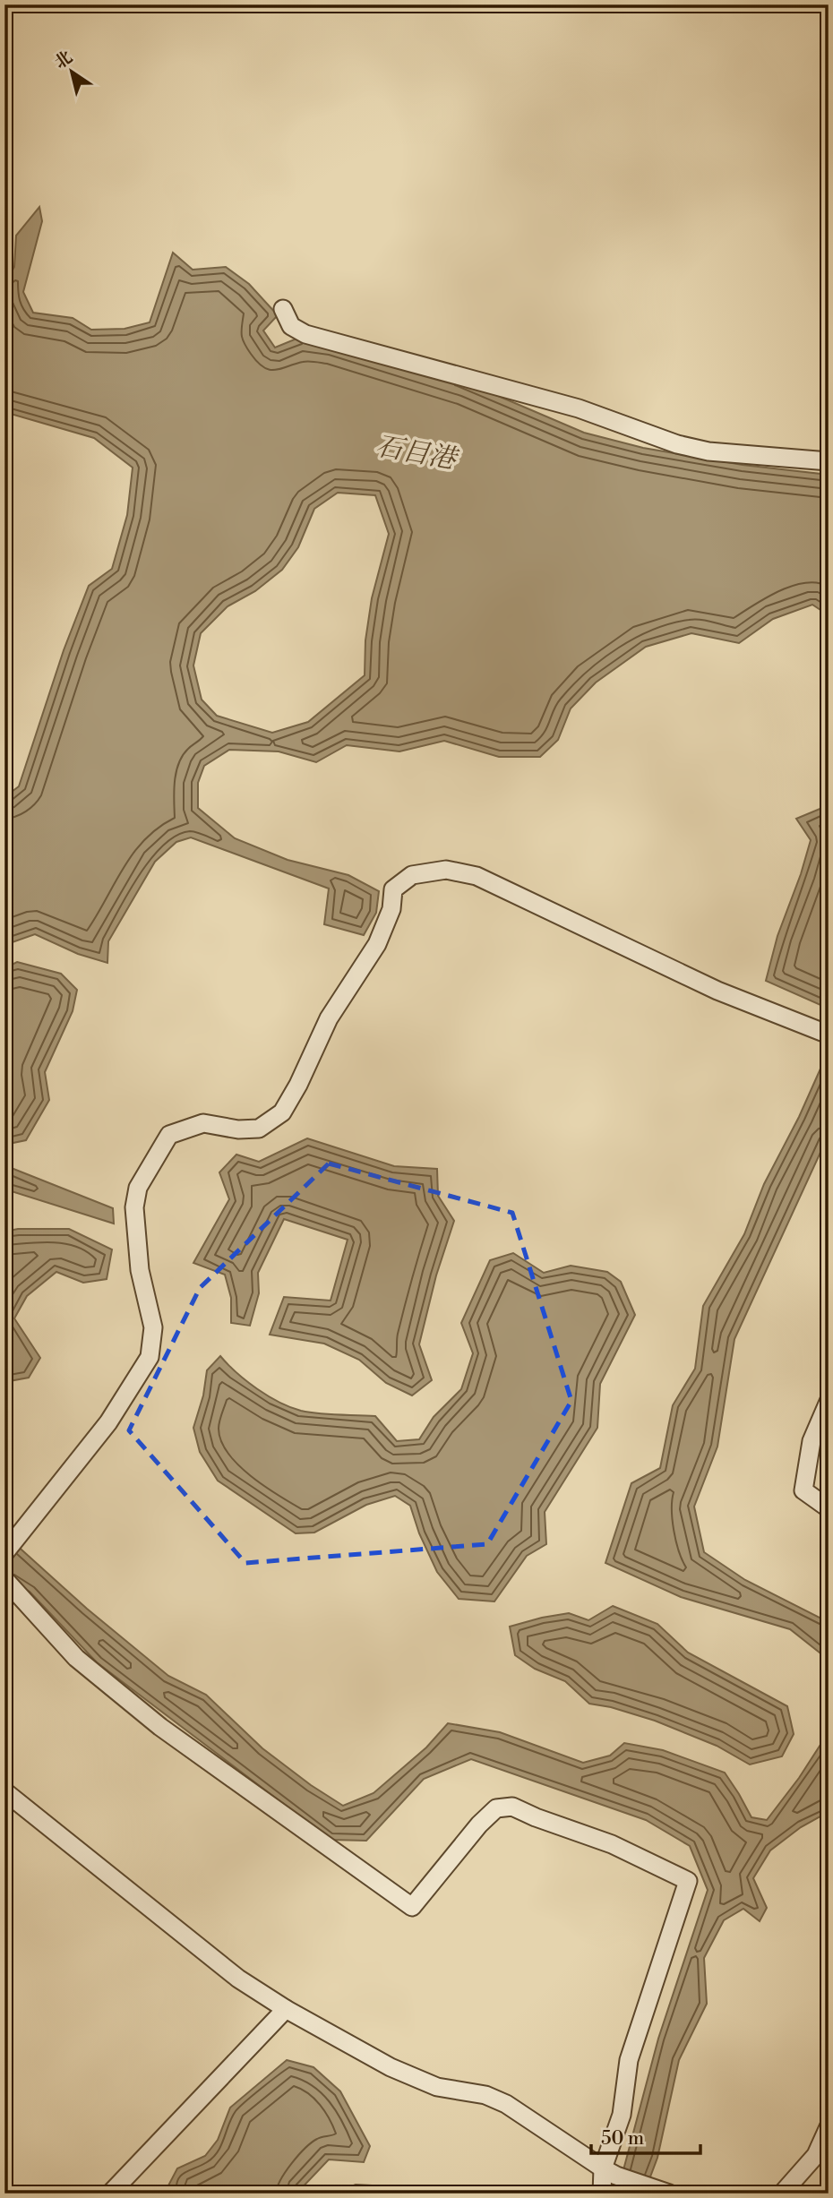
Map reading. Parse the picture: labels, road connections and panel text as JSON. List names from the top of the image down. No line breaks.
{"water":["石目港"],"scale_bar":"50 m","north":"top left"}
